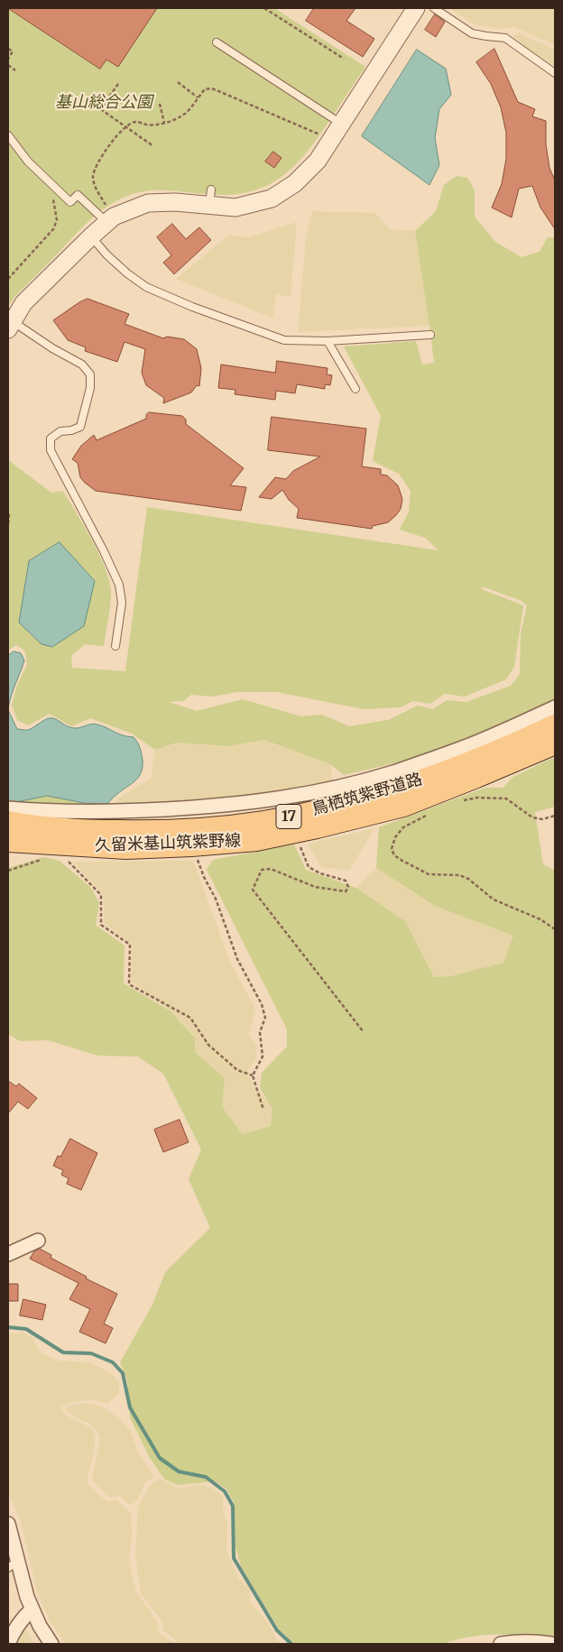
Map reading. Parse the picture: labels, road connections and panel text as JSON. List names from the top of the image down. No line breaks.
{"streets":{"main road":["鳥栖筑紫野道路","17","久留米基山筑紫野線"]},"parks":["基山総合公園"]}
